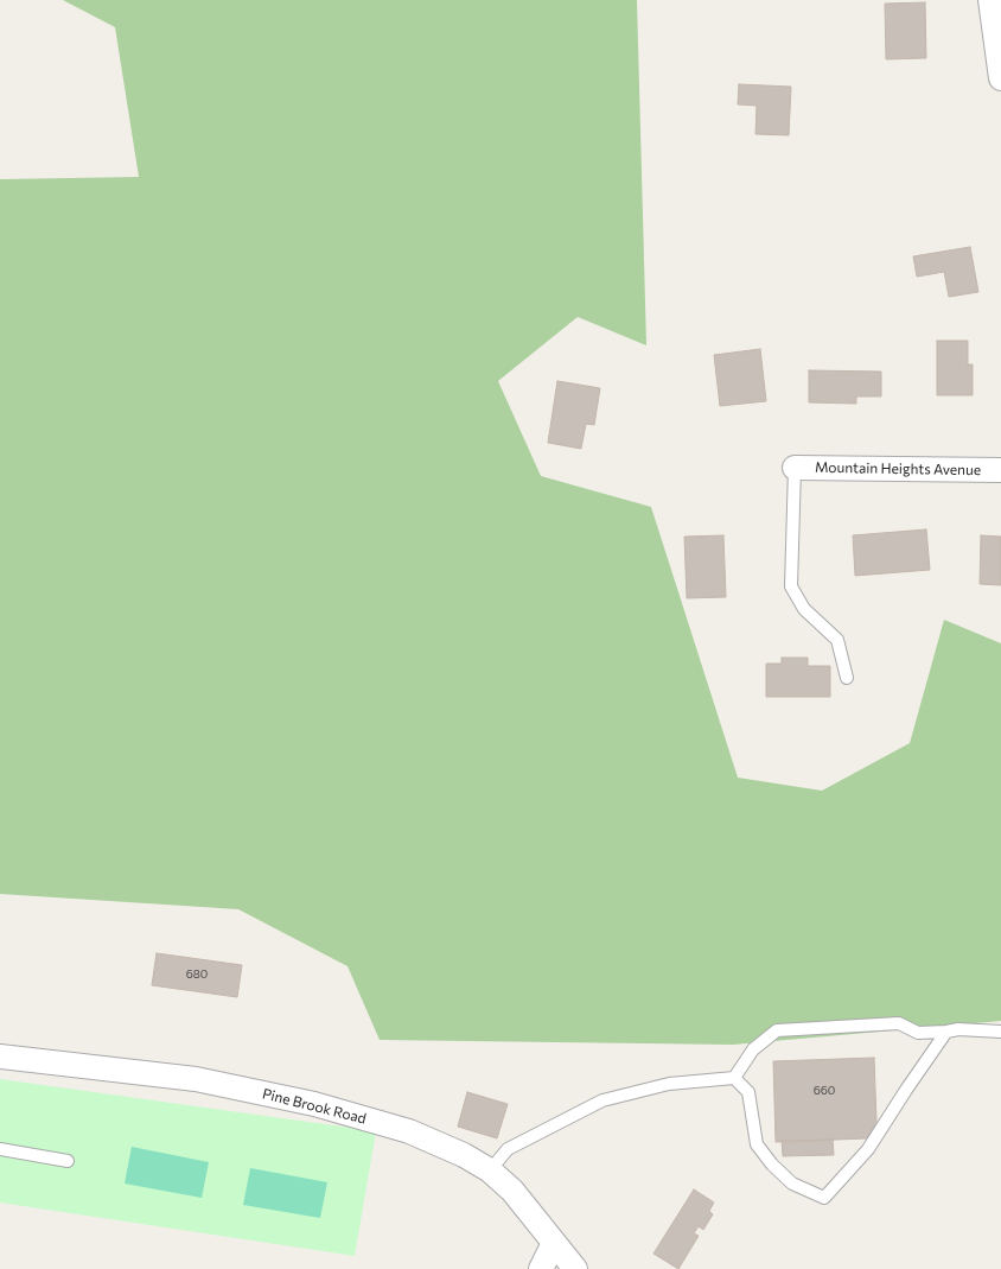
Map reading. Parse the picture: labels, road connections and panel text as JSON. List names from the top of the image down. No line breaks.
{"streets":{"street":["Mountain Heights Avenue","Pine Brook Road"]},"house_numbers":["680","660"]}
